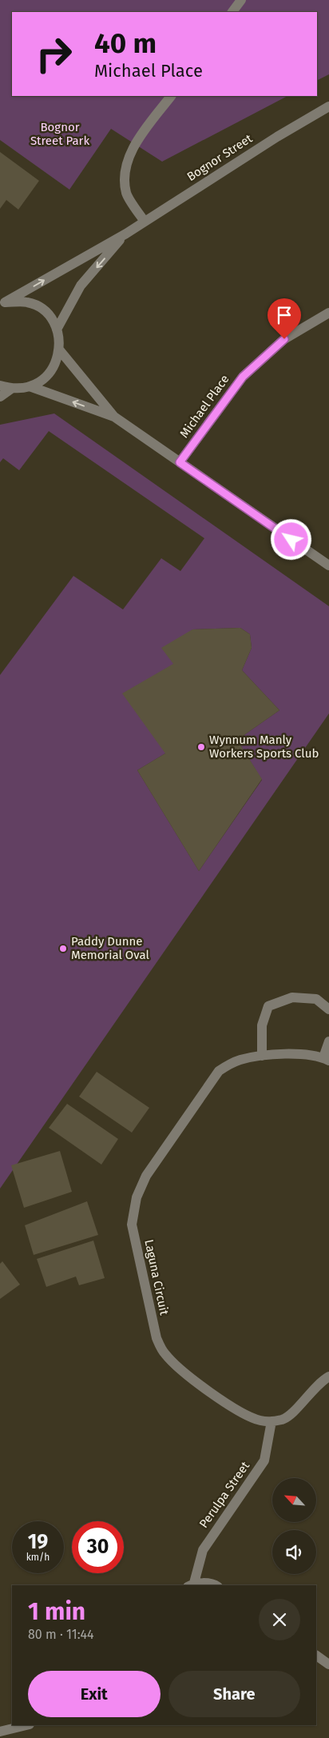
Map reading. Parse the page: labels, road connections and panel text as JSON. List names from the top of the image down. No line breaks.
{"streets":{"street":["Bognor Street","Michael Place","Laguna Circuit","Perulpa Street"]},"crossings":[["Laguna Circuit","Perulpa Street"]],"parks":["Bognor Street Park"],"places":["Wynnum Manly Workers Sports Club","Paddy Dunne Memorial Oval"],"north":"top left","page":{"turn":["40 m","Michael Place"],"speed":"19 km/h","limit":"30","heading":["1 min","80 m · 11:44"],"buttons":["Exit","Share"]}}
